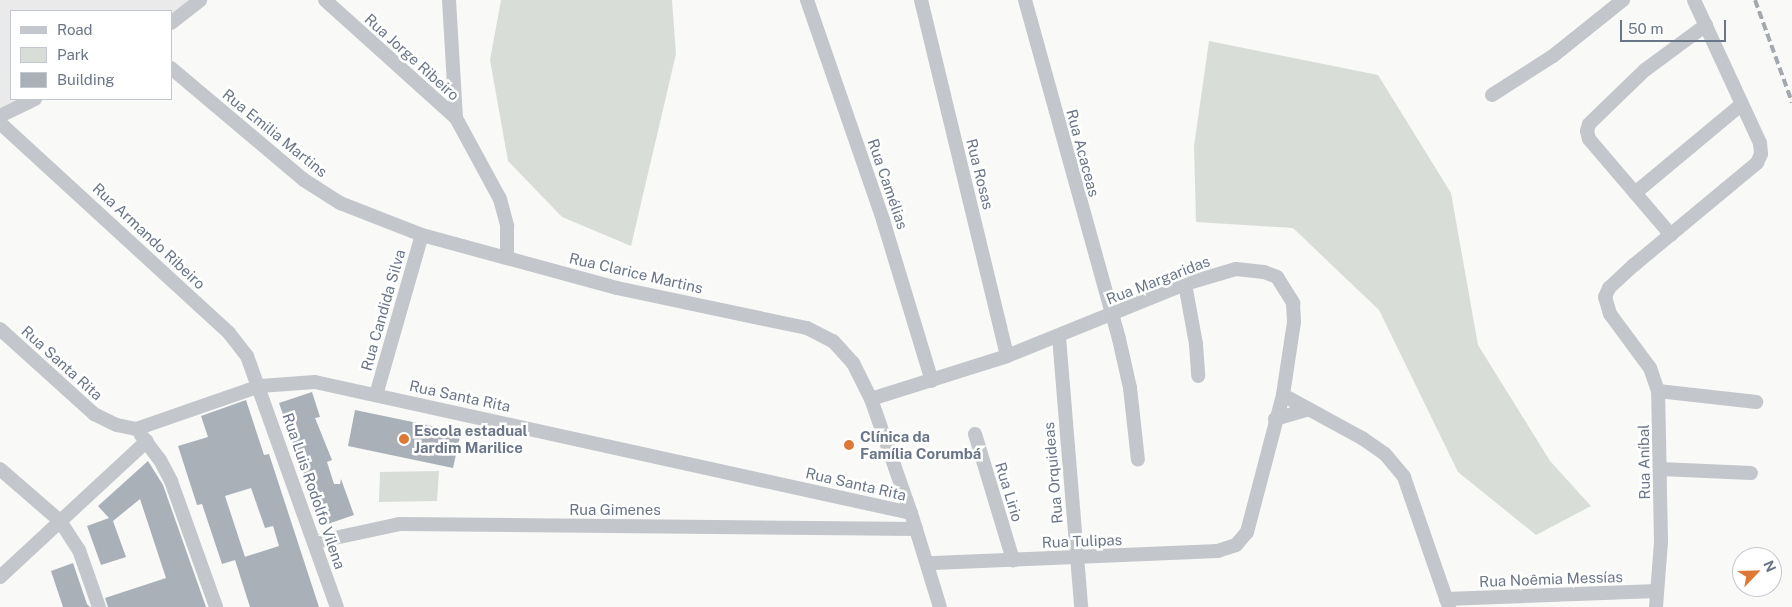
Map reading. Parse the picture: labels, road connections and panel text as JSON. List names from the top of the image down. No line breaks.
{"streets":{"street":["Rua Jorge Ribeiro","Rua Emilia Martins","Rua Acaceas","Rua Rosas","Rua Camélias","Rua Armando Ribeiro","Rua Clarice Martins","Rua Margaridas","Rua Candida Silva","Rua Santa Rita","Rua Aníbal","Rua Orquideas","Rua Luis Rodolfo Vilena","Rua Lirio","Rua Gimenes","Rua Tulipas","Rua Noêmia Messías"]},"crossings":[["Rua Emilia Martins","Rua Clarice Martins"],["Rua Emilia Martins","Rua Candida Silva"],["Rua Acaceas","Rua Margaridas"],["Rua Rosas","Rua Margaridas"],["Rua Camélias","Rua Margaridas"],["Rua Armando Ribeiro","Rua Santa Rita"],["Rua Armando Ribeiro","Rua Luis Rodolfo Vilena"],["Rua Clarice Martins","Rua Margaridas"],["Rua Clarice Martins","Rua Santa Rita"],["Rua Margaridas","Rua Orquideas"],["Rua Margaridas","Rua Tulipas"],["Rua Candida Silva","Rua Santa Rita"],["Rua Santa Rita","Rua Luis Rodolfo Vilena"],["Rua Santa Rita","Rua Gimenes"],["Rua Santa Rita","Rua Tulipas"],["Rua Aníbal","Rua Noêmia Messías"],["Rua Orquideas","Rua Tulipas"],["Rua Luis Rodolfo Vilena","Rua Gimenes"],["Rua Lirio","Rua Tulipas"]],"places":["Escola estadual Jardim Marilice","Clínica da Família Corumbá"],"legend":["Road","Park","Building"],"scale_bar":"50 m","north":"top right"}
